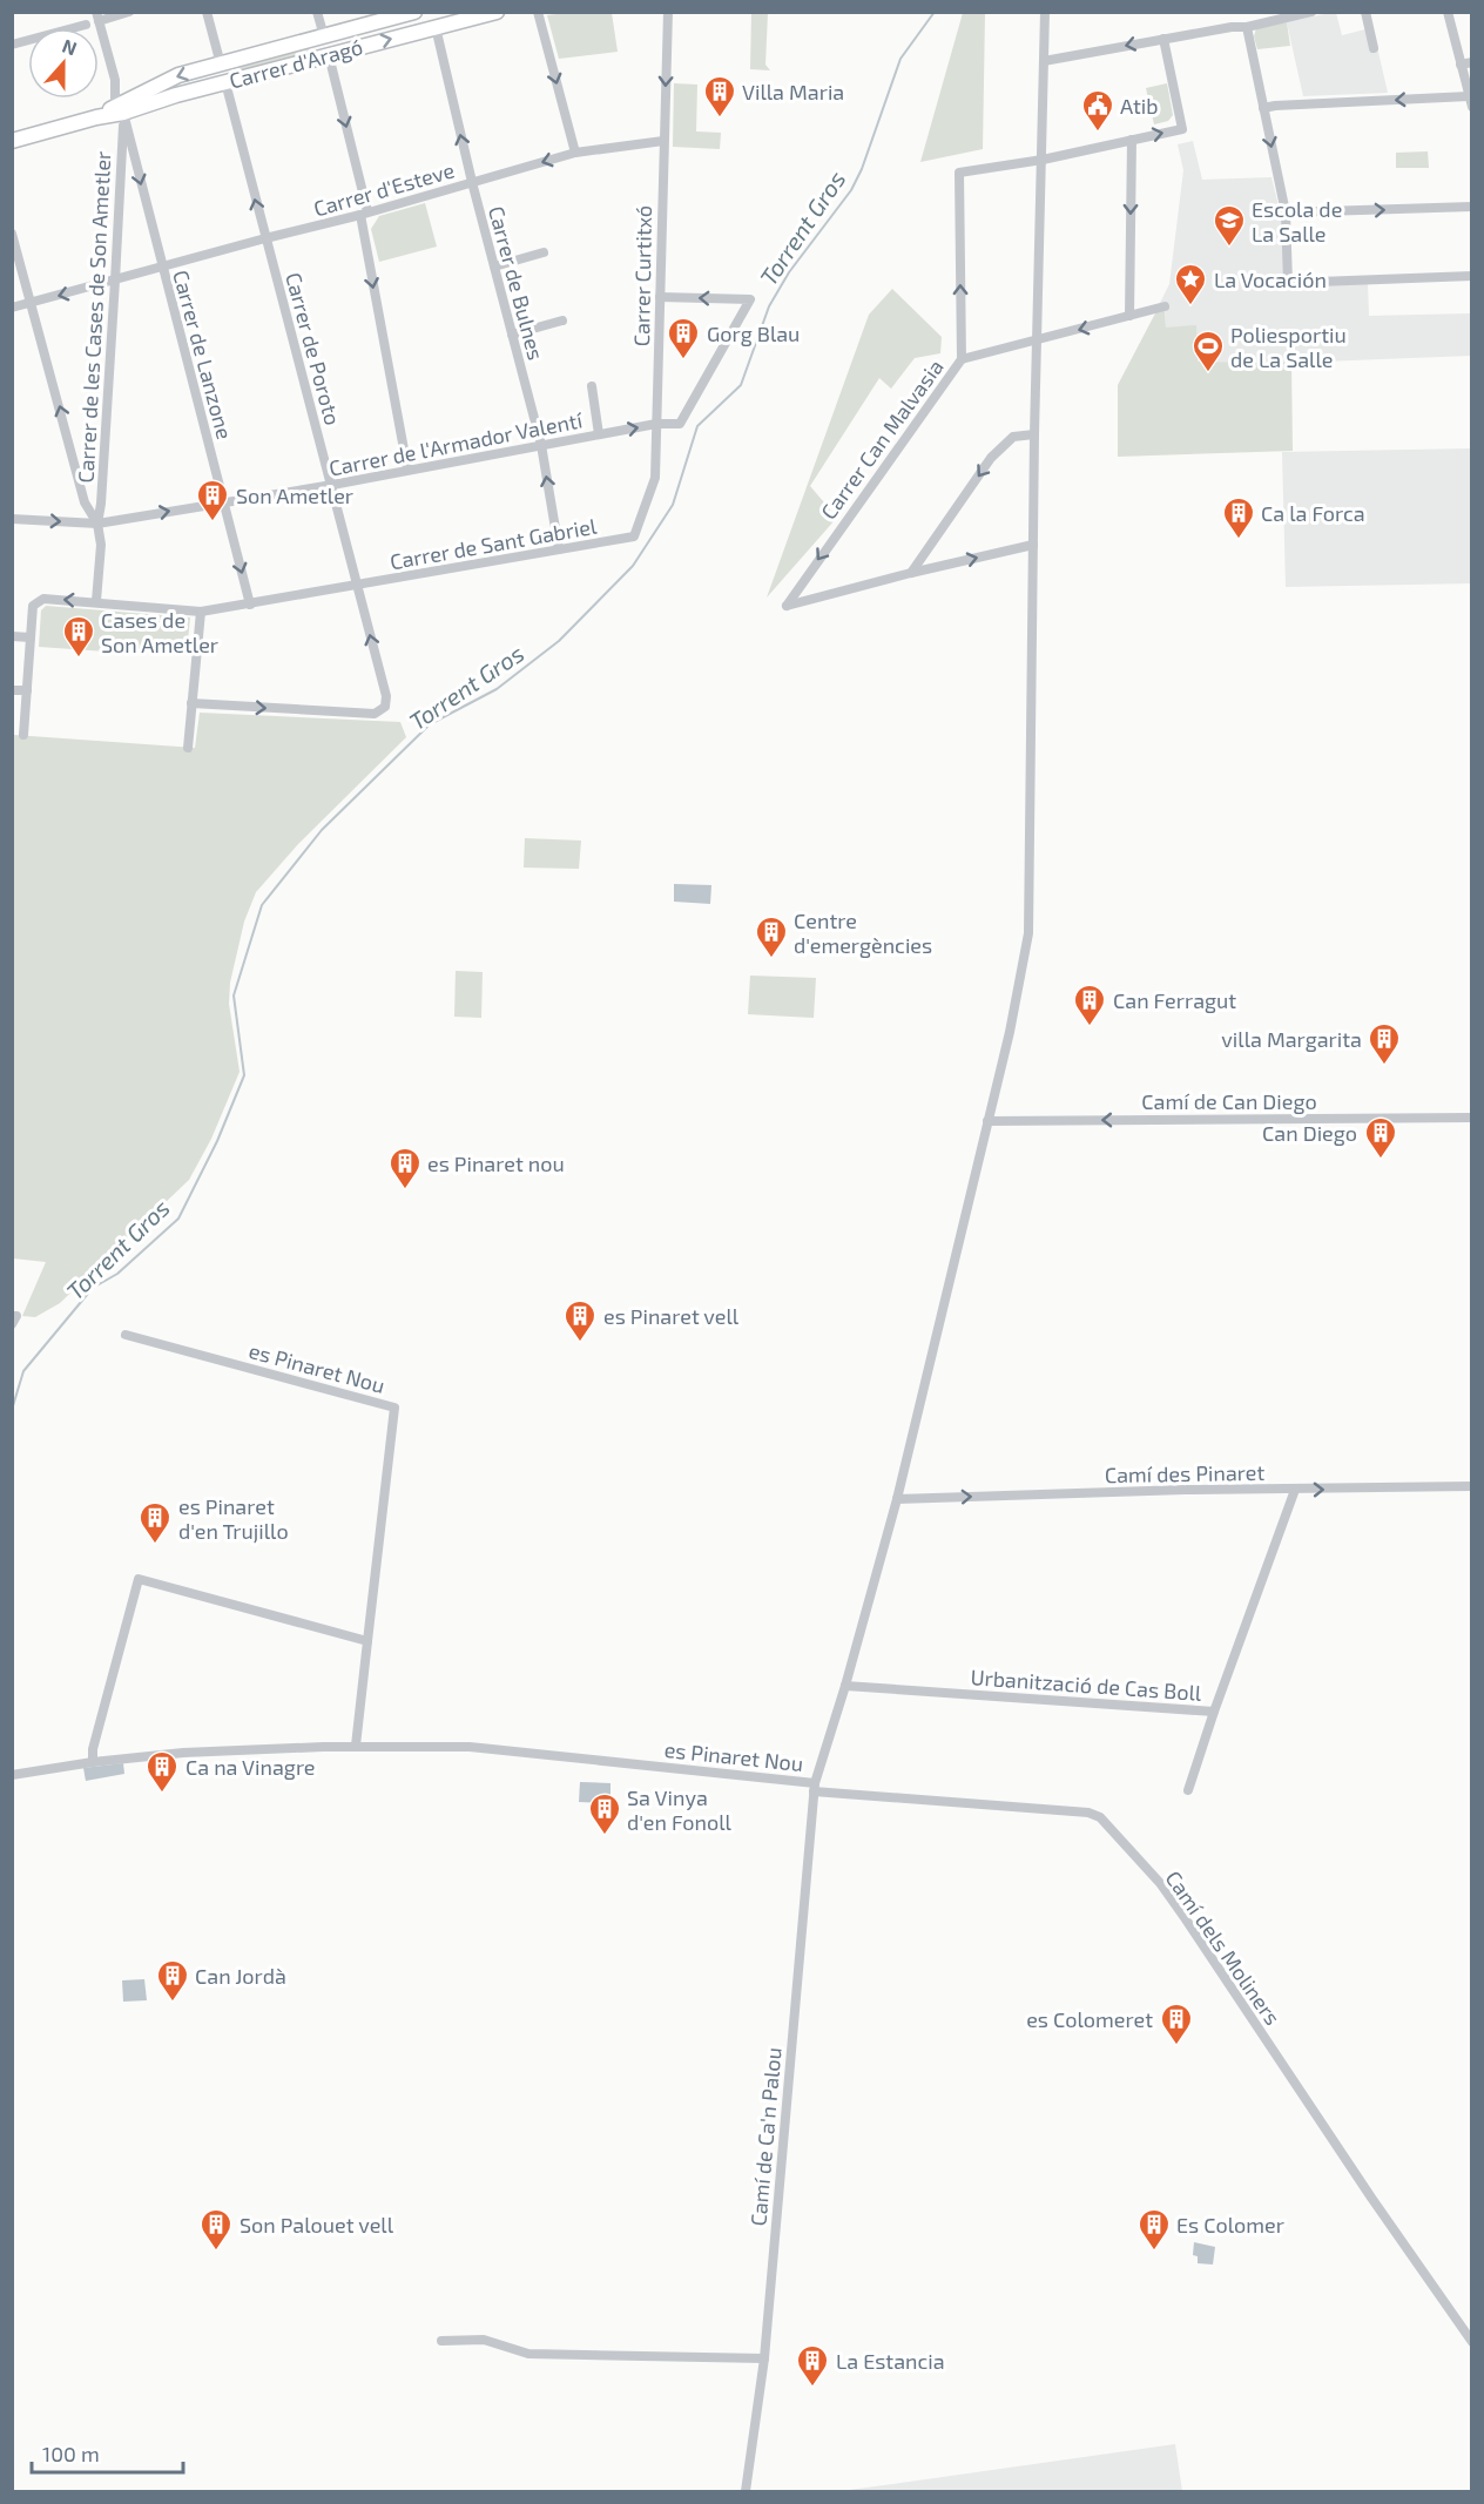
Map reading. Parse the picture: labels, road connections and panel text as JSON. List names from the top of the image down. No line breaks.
{"streets":{"main road":["Carrer d'Aragó"],"street":["Carrer d'Esteve","Carrer Curtitxó","Carrer de Bulnes","Carrer de les Cases de Son Ametler","Carrer de Poroto","Carrer de Lanzone","Carrer Can Malvasia","Carrer de l'Armador Valentí","Carrer de Sant Gabriel","Camí de Can Diego","es Pinaret Nou","Camí des Pinaret","Urbanització de Cas Boll","Camí dels Moliners","Camí de Ca'n Palou"]},"crossings":[["Carrer d'Aragó","Carrer de Bulnes"],["Carrer d'Aragó","Carrer de les Cases de Son Ametler"],["Carrer d'Aragó","Carrer de Poroto"],["Carrer d'Aragó","Carrer de Lanzone"],["Carrer d'Esteve","Carrer Curtitxó"],["Carrer d'Esteve","Carrer de Bulnes"],["Carrer d'Esteve","Carrer de les Cases de Son Ametler"],["Carrer d'Esteve","Carrer de Poroto"],["Carrer d'Esteve","Carrer de Lanzone"],["Carrer Curtitxó","Carrer de l'Armador Valentí"],["Carrer Curtitxó","Carrer de Sant Gabriel"],["Carrer de Bulnes","Carrer de l'Armador Valentí"],["Carrer de Bulnes","Carrer de Sant Gabriel"],["Carrer de les Cases de Son Ametler","Carrer de Lanzone"],["Carrer de les Cases de Son Ametler","Carrer de l'Armador Valentí"],["Carrer de Poroto","Carrer de l'Armador Valentí"],["Carrer de Poroto","Carrer de Sant Gabriel"],["Carrer de Lanzone","Carrer de l'Armador Valentí"],["Carrer de Lanzone","Carrer de Sant Gabriel"],["Carrer Can Malvasia","Camí de Ca'n Palou"],["Camí de Can Diego","Camí de Ca'n Palou"],["es Pinaret Nou","Camí dels Moliners"],["es Pinaret Nou","Camí de Ca'n Palou"],["Camí des Pinaret","Urbanització de Cas Boll"],["Camí des Pinaret","Camí de Ca'n Palou"],["Urbanització de Cas Boll","Camí de Ca'n Palou"],["Camí dels Moliners","Camí de Ca'n Palou"]],"one_way":["Carrer de Bulnes","Carrer de Lanzone","Camí de Can Diego","Camí des Pinaret"],"water":["Torrent Gros"],"places":{"building":["Villa Maria","Gorg Blau","Son Ametler","Ca la Forca","Cases de Son Ametler","Centre d'emergències","Can Ferragut","villa Margarita","Can Diego","es Pinaret nou","es Pinaret vell","es Pinaret d'en Trujillo","Ca na Vinagre","Sa Vinya d'en Fonoll","Can Jordà","es Colomeret","Son Palouet vell","Es Colomer","La Estancia"],"public building":["Atib"],"school or university":["Escola de La Salle"],"place":["La Vocación"],"sports":["Poliesportiu de La Salle"]},"scale_bar":"100 m","north":"top"}
